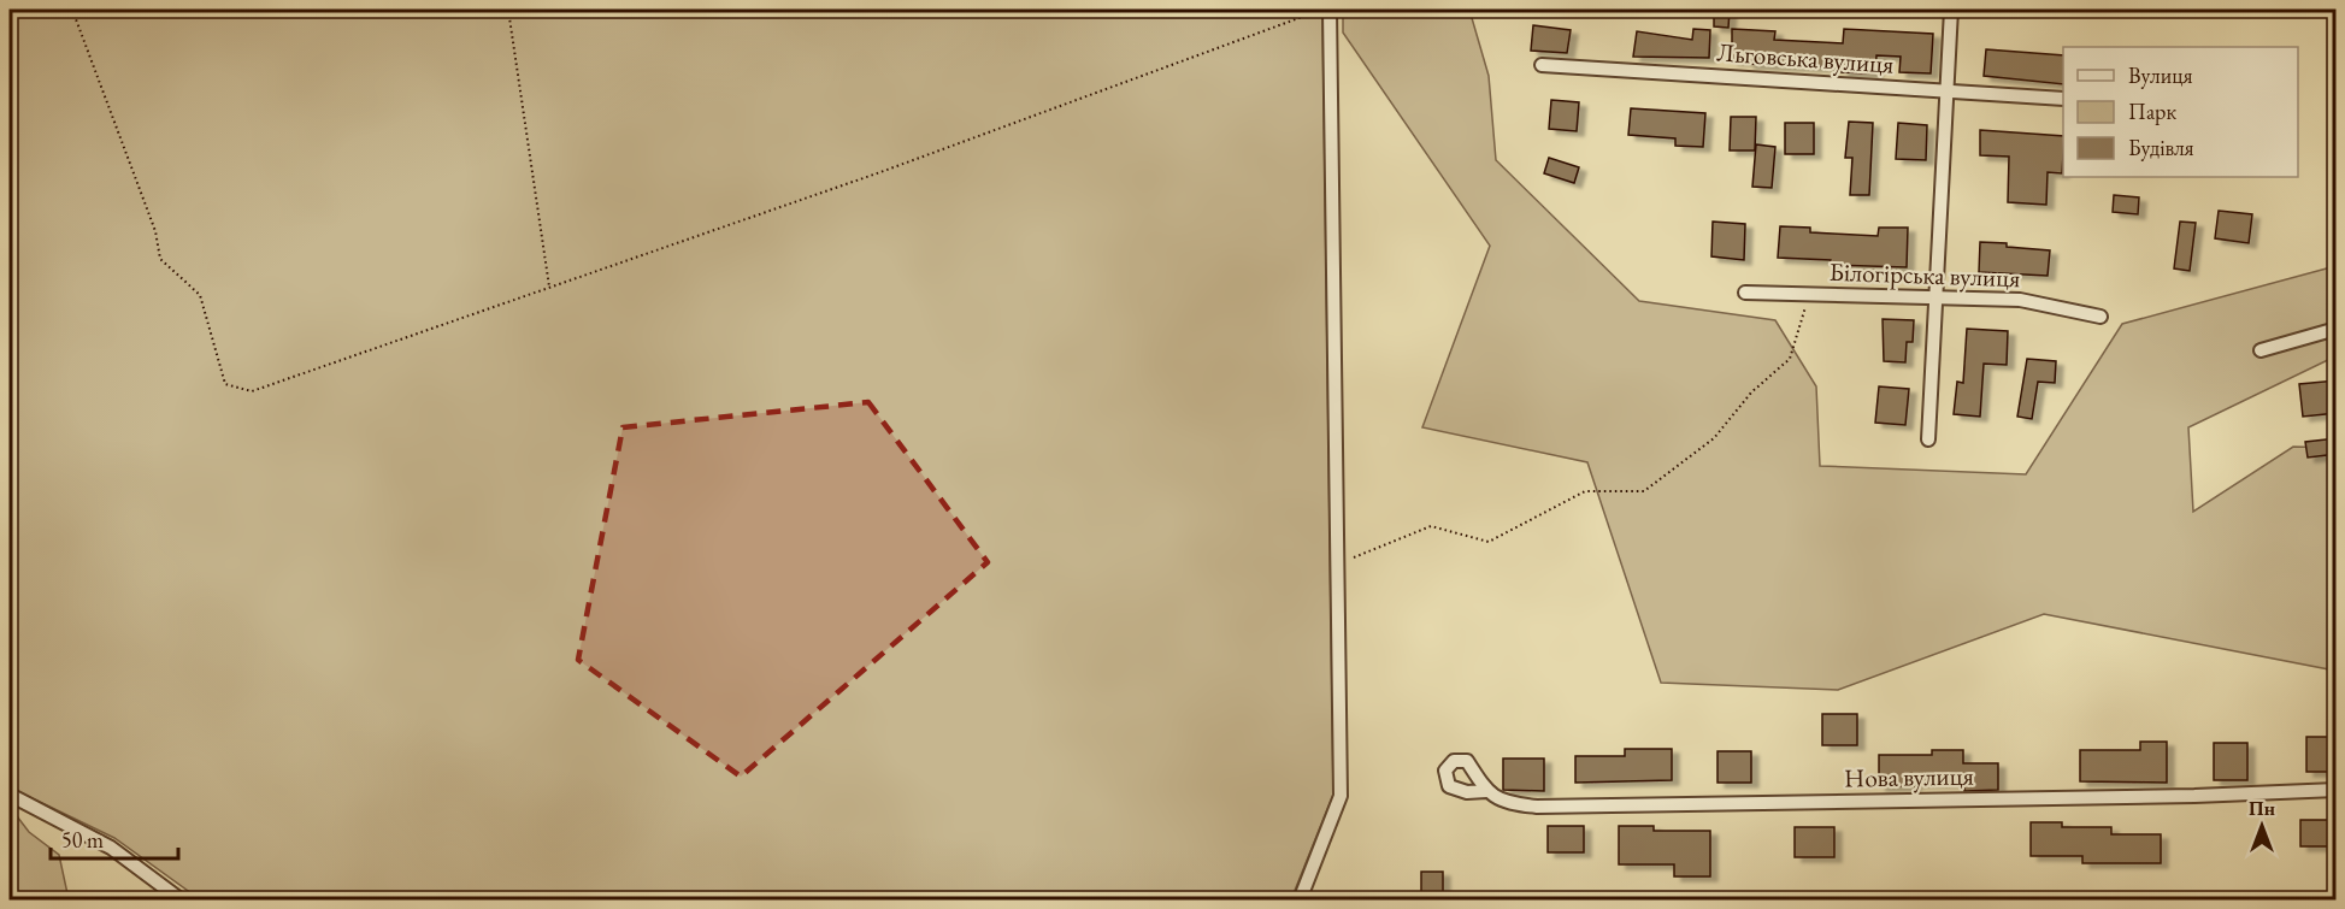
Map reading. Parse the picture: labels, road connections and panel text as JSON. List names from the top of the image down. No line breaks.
{"streets":{"street":["Льговська вулиця","Білогірська вулиця","Нова вулиця"]},"legend":["Вулиця","Парк","Будівля"],"scale_bar":"50 m","north":"top"}
